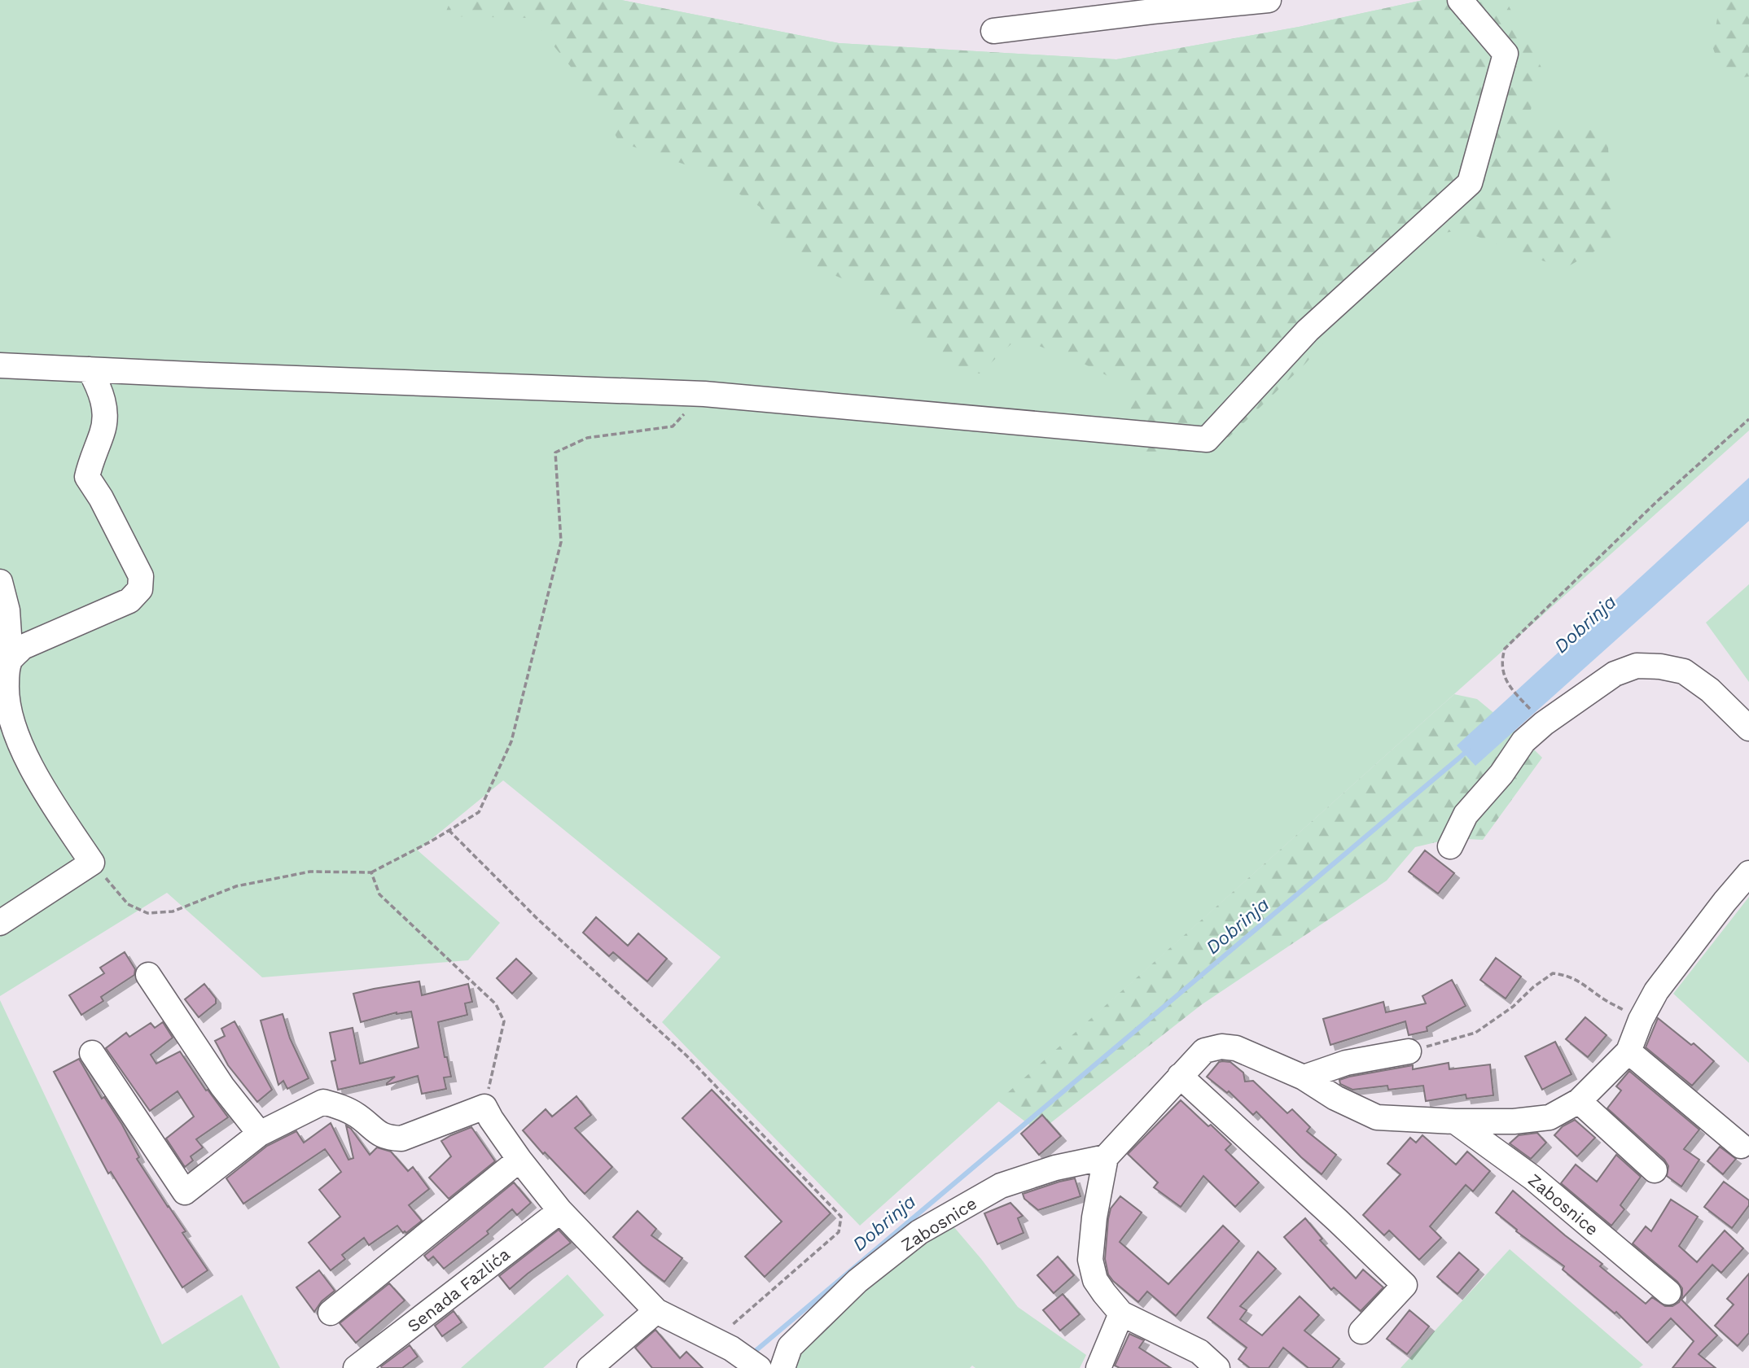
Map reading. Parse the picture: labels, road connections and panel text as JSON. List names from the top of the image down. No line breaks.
{"streets":{"street":["Zabosnice","Senada Fazlića"]},"water":["Dobrinja"]}
